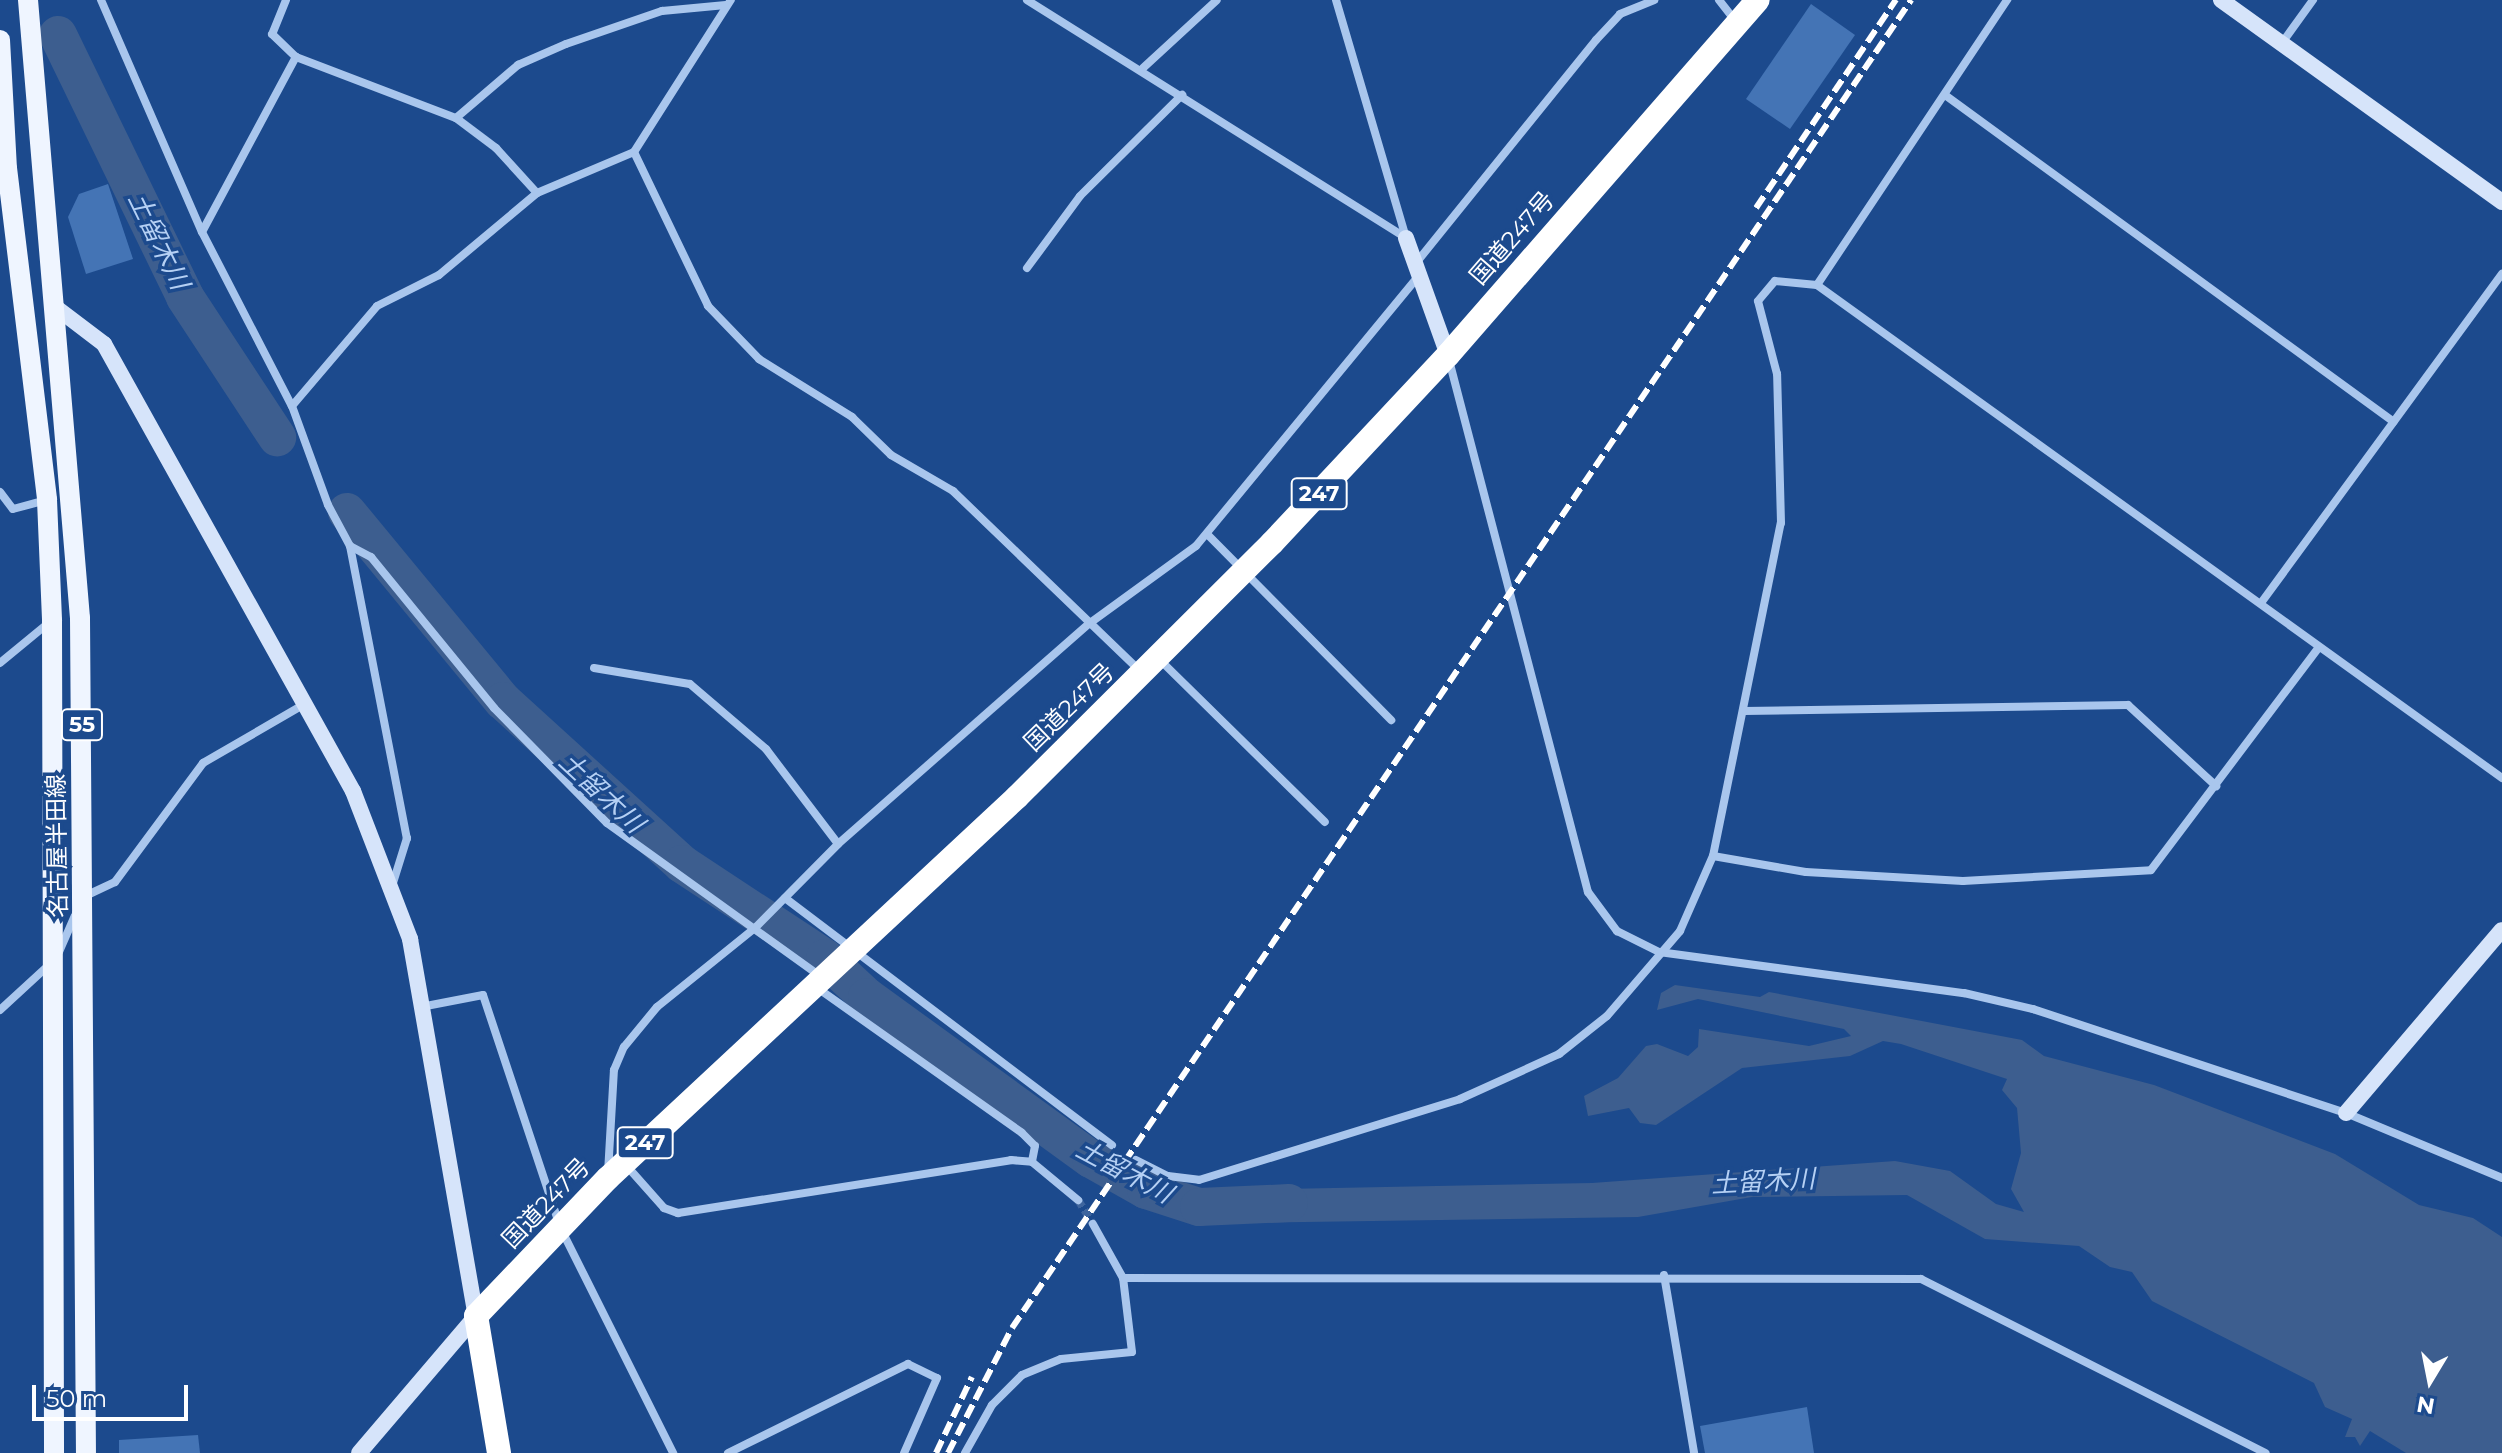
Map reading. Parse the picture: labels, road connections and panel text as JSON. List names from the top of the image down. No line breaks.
{"streets":{"highway":["国道247号","247"],"main road":["55","名古屋半田線"]},"water":["土留木川"],"scale_bar":"50 m","north":"bottom"}
